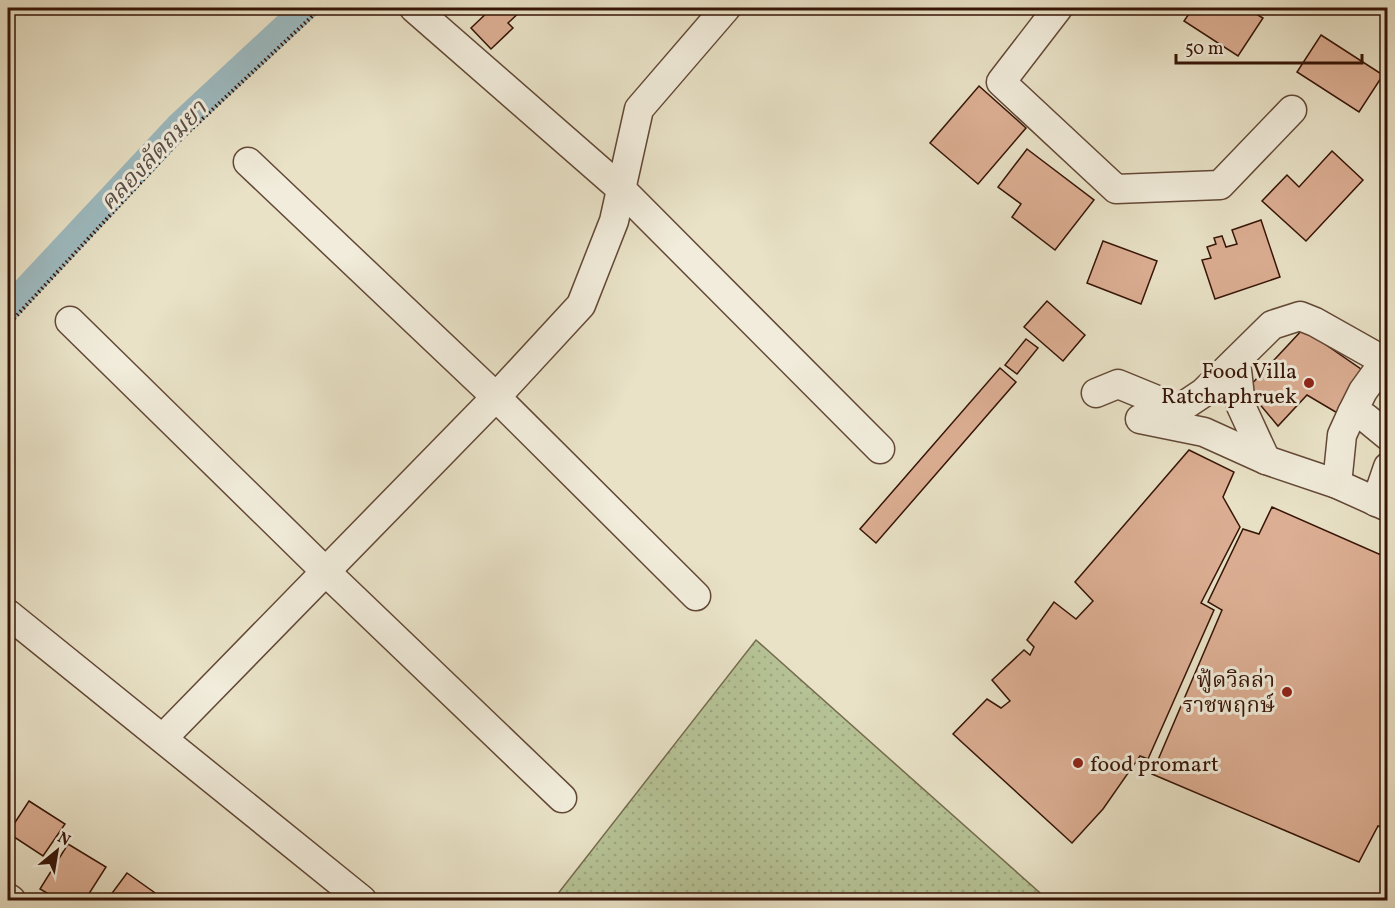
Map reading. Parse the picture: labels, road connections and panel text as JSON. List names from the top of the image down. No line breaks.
{"water":["คลองลัดถมยา"],"places":["Food Villa Ratchaphruek","ฟู้ดวิลล่า ราชพฤกษ์","food promart"],"scale_bar":"50 m","north":"top right"}
